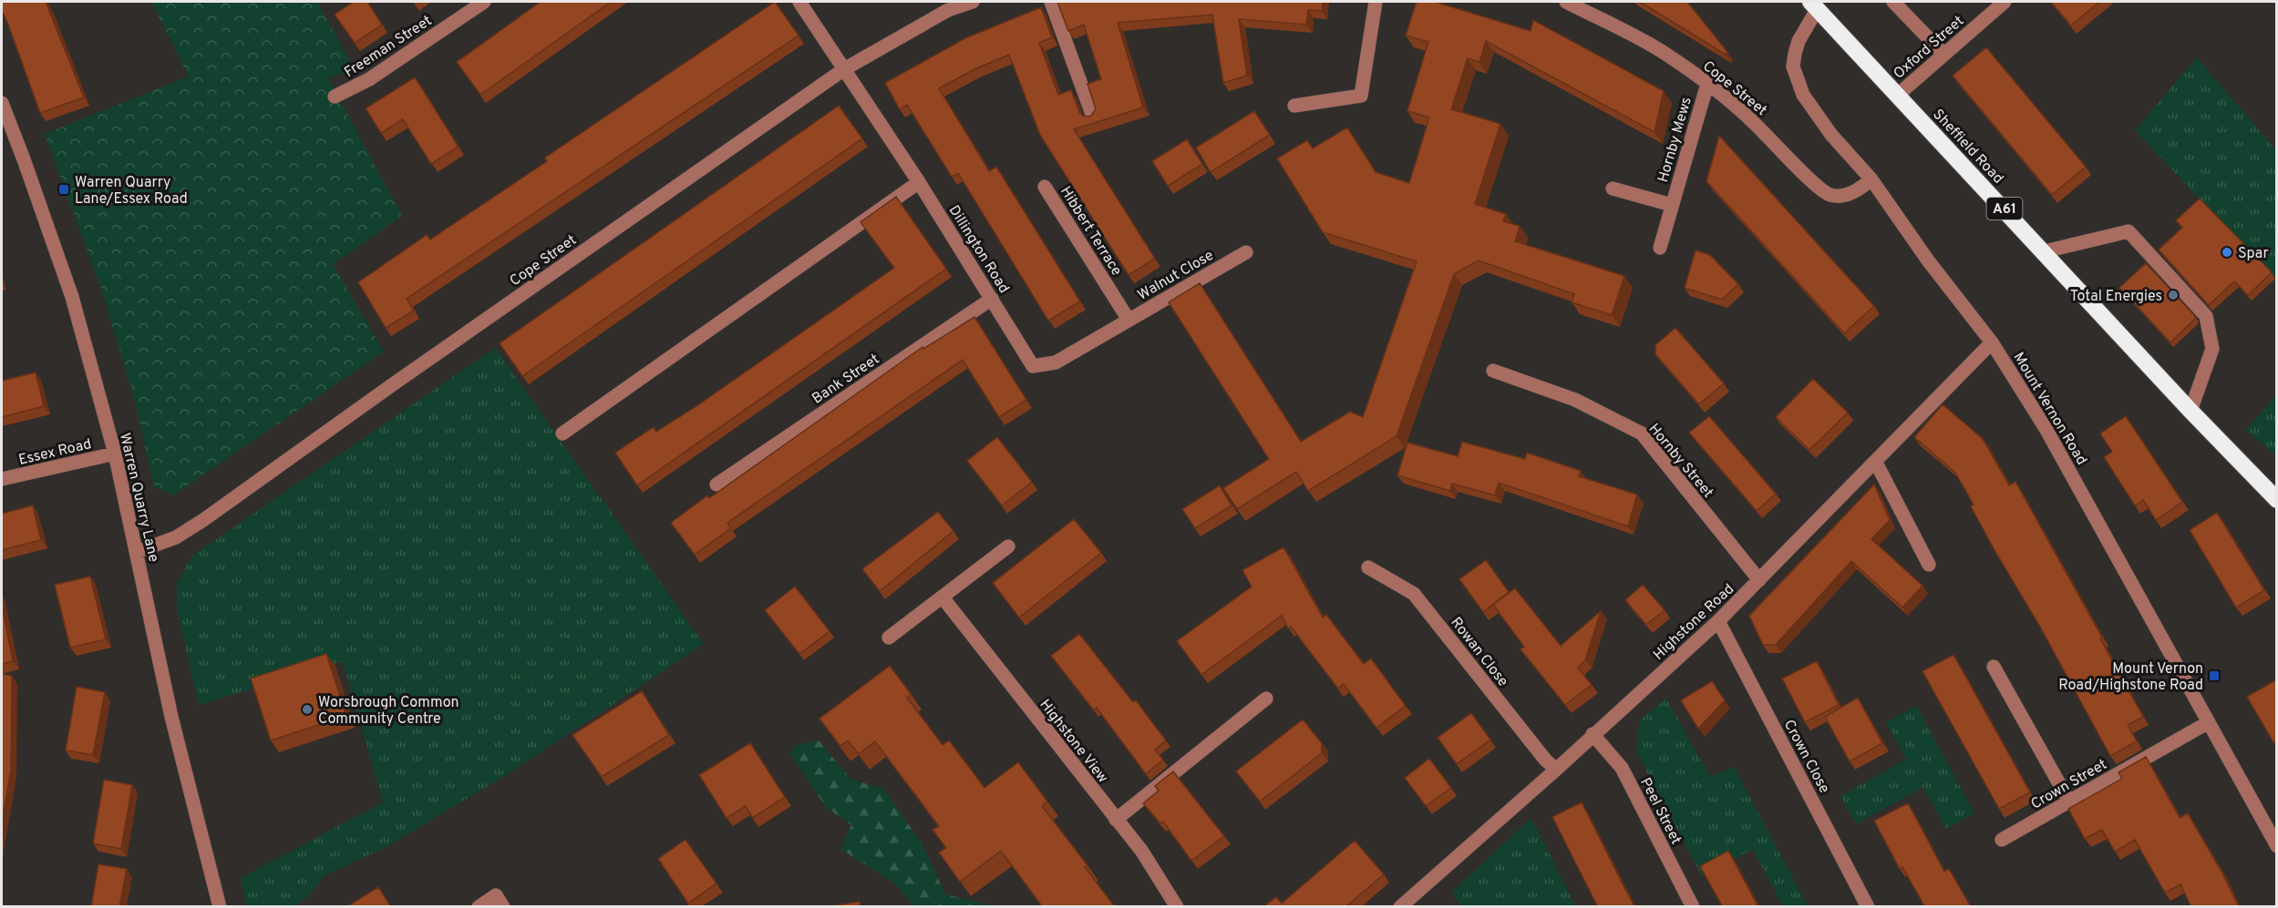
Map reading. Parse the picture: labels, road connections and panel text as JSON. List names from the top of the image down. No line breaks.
{"streets":{"highway":["Sheffield Road","A61"],"street":["Freeman Street","Oxford Street","Cope Street","Hornby Mews","Hibbert Terrace","Dillington Road","Walnut Close","Bank Street","Mount Vernon Road","Essex Road","Hornby Street","Warren Quarry Lane","Highstone Road","Rowan Close","Highstone View","Crown Close","Crown Street","Peel Street"]},"crossings":[["Oxford Street","Sheffield Road"],["Cope Street","Hornby Mews"],["Cope Street","Dillington Road"],["Cope Street","Mount Vernon Road"],["Cope Street","Warren Quarry Lane"],["Sheffield Road","A61"],["Sheffield Road","Mount Vernon Road"],["Hibbert Terrace","Dillington Road"],["Hibbert Terrace","Walnut Close"],["Dillington Road","Walnut Close"],["Dillington Road","Bank Street"],["Mount Vernon Road","Highstone Road"],["Mount Vernon Road","Crown Street"],["Essex Road","Warren Quarry Lane"],["Hornby Street","Highstone Road"],["Highstone Road","Rowan Close"],["Highstone Road","Crown Close"],["Highstone Road","Peel Street"]],"places":{"transit":["Warren Quarry Lane/Essex Road","Mount Vernon Road/Highstone Road"],"other":["Spar","Total Energies","Worsbrough Common Community Centre"]}}
